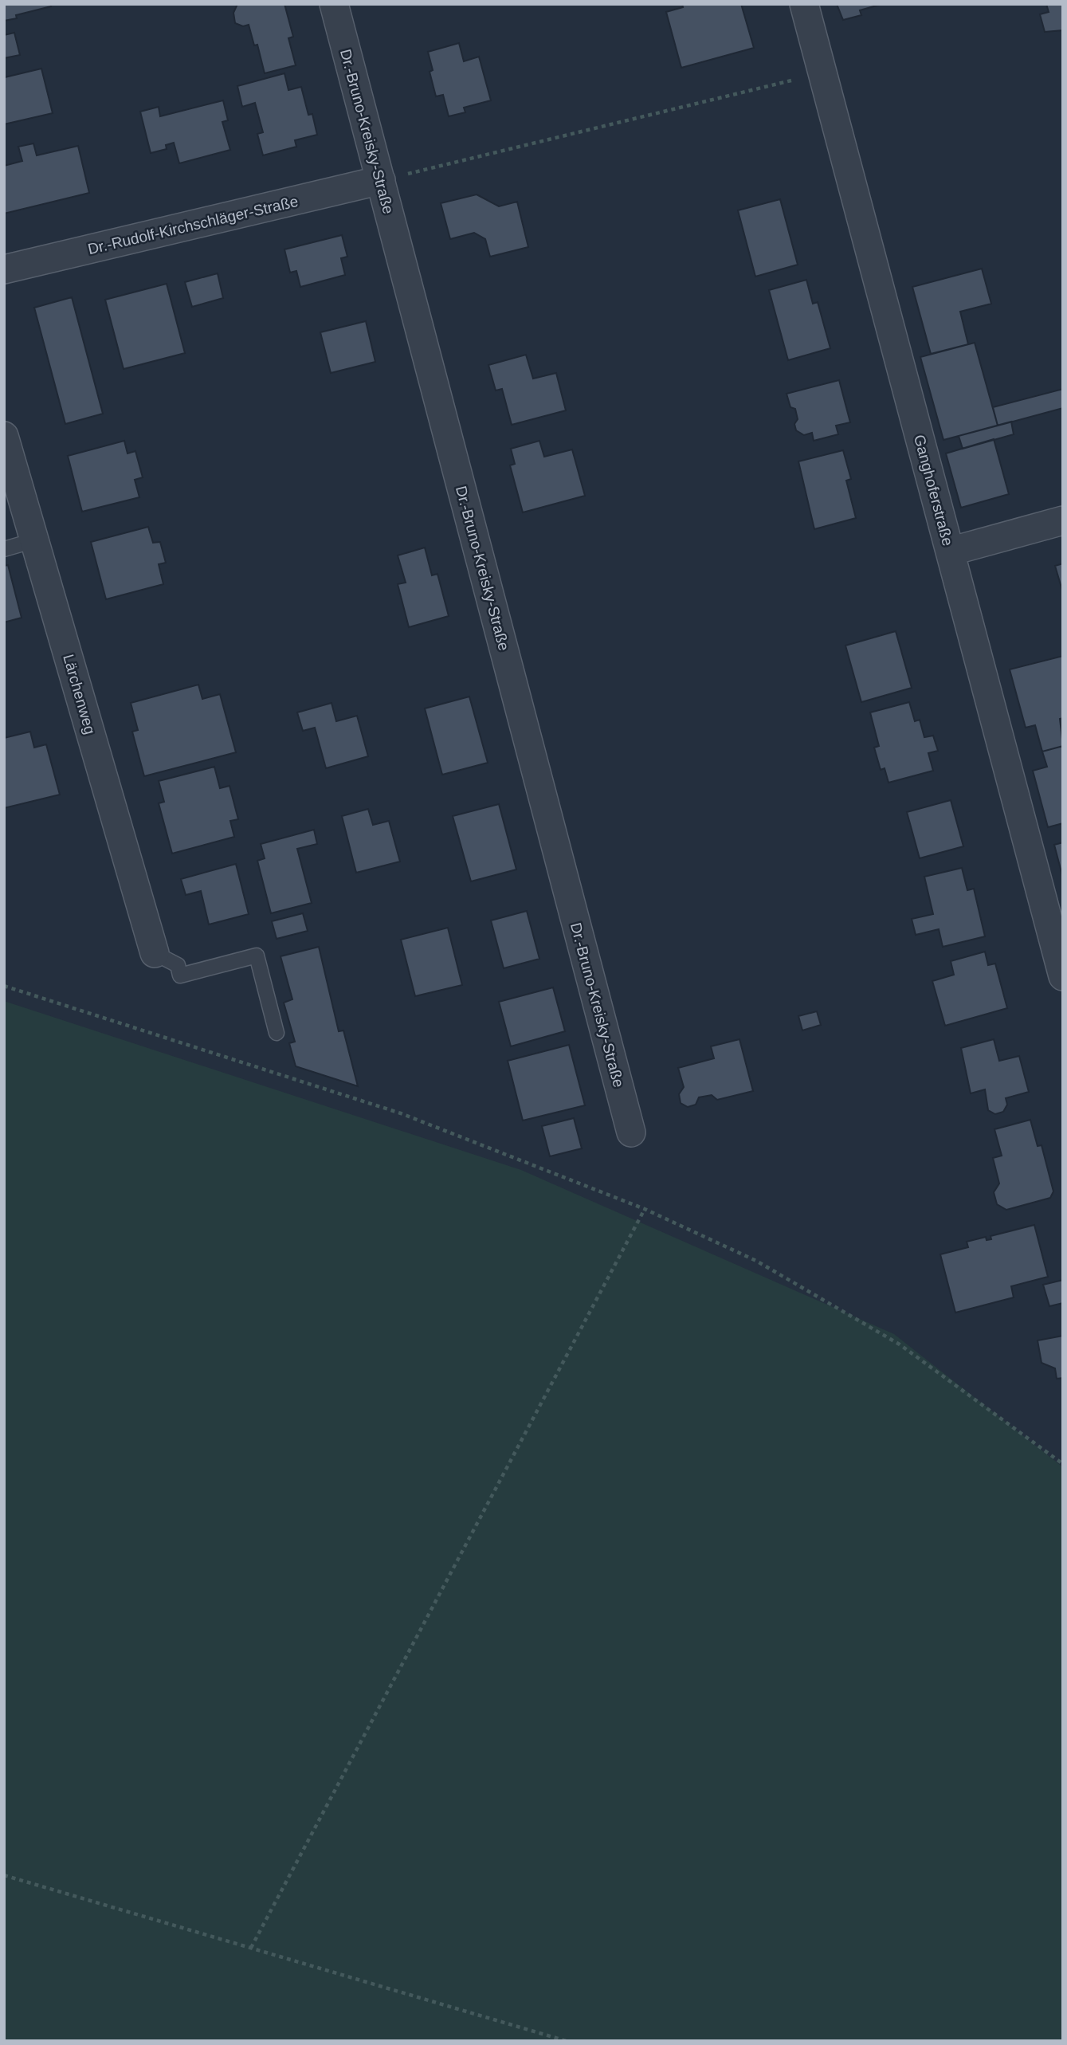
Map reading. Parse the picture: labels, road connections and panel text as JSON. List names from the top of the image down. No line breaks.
{"streets":{"street":["Dr.-Bruno-Kreisky-Straße","Dr.-Rudolf-Kirchschläger-Straße","Ganghoferstraße","Lärchenweg"]},"crossings":[["Dr.-Bruno-Kreisky-Straße","Dr.-Rudolf-Kirchschläger-Straße"]]}
